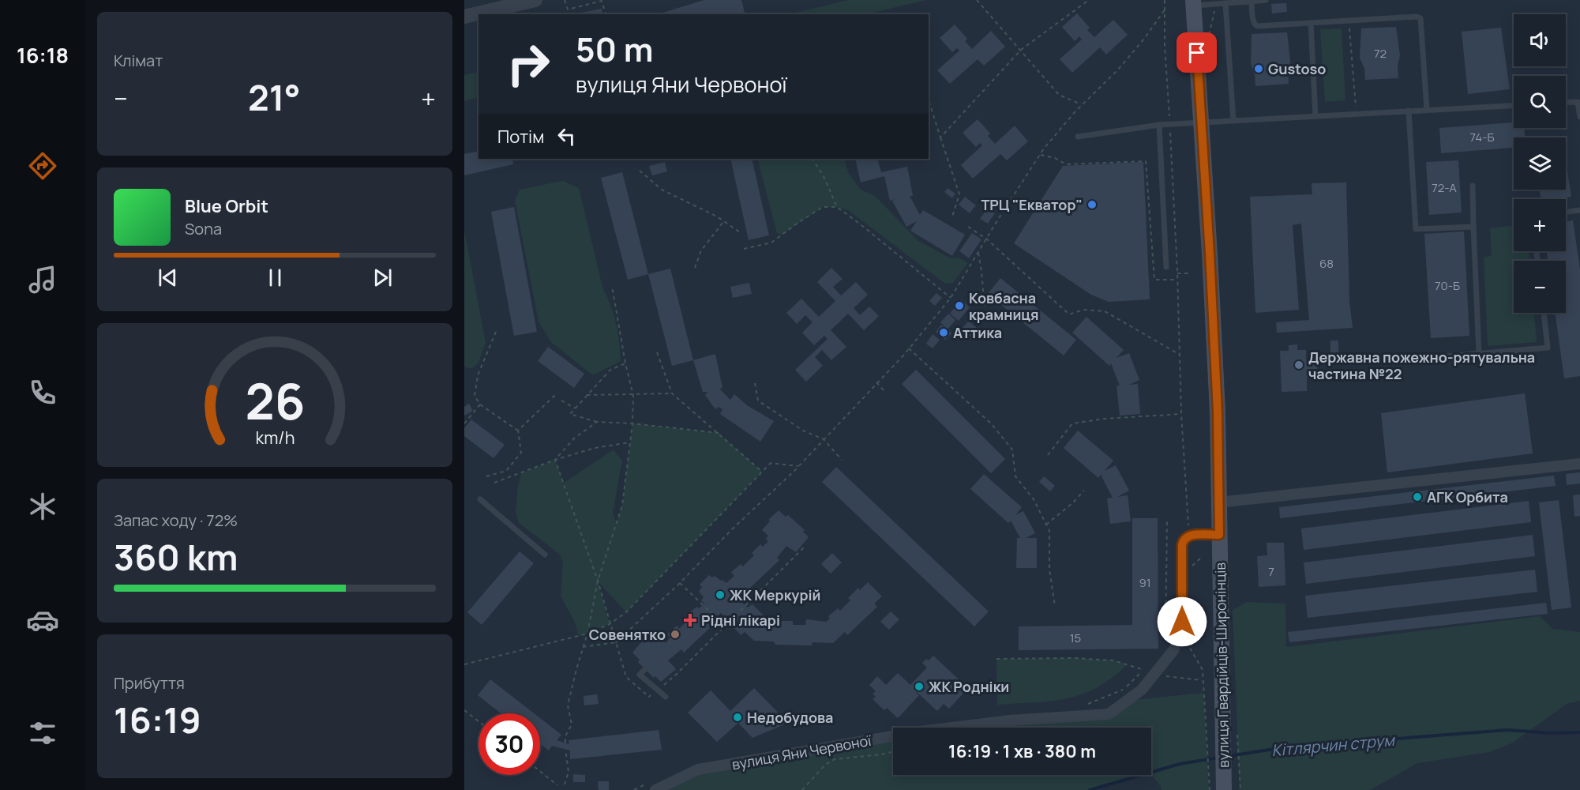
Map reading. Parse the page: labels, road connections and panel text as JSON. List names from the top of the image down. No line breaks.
{"streets":{"main road":["вулиця Гвардійців-Широнінців"],"street":["вулиця Яни Червоної"]},"water":["Кітлярчин струм"],"places":{"other":["Gustoso","ТРЦ \"Екватор\"","Ковбасна крамниця","Аттика","Державна пожежно-рятувальна частина №22","АГК Орбита","ЖК Меркурій","Совенятко","ЖК Родніки","Недобудова"],"health":["Рідні лікарі"]},"house_numbers":["72","74-Б","72-А","68","70-Б","7","91","15"],"page":{"tabs":"16:18","tile":["Клімат",["Запас ходу · 72%","360 km"],["Прибуття","16:19"]],"map_buttons":["+","−"],"turn":["50 m","вулиця Яни Червоної"],"heat":["−","21°","+"],"then":"Потім","song":["Blue Orbit","Sona"],"limit":"30","trip":"16:19 · 1 хв · 380 m","gauge":["26","km/h"]}}
